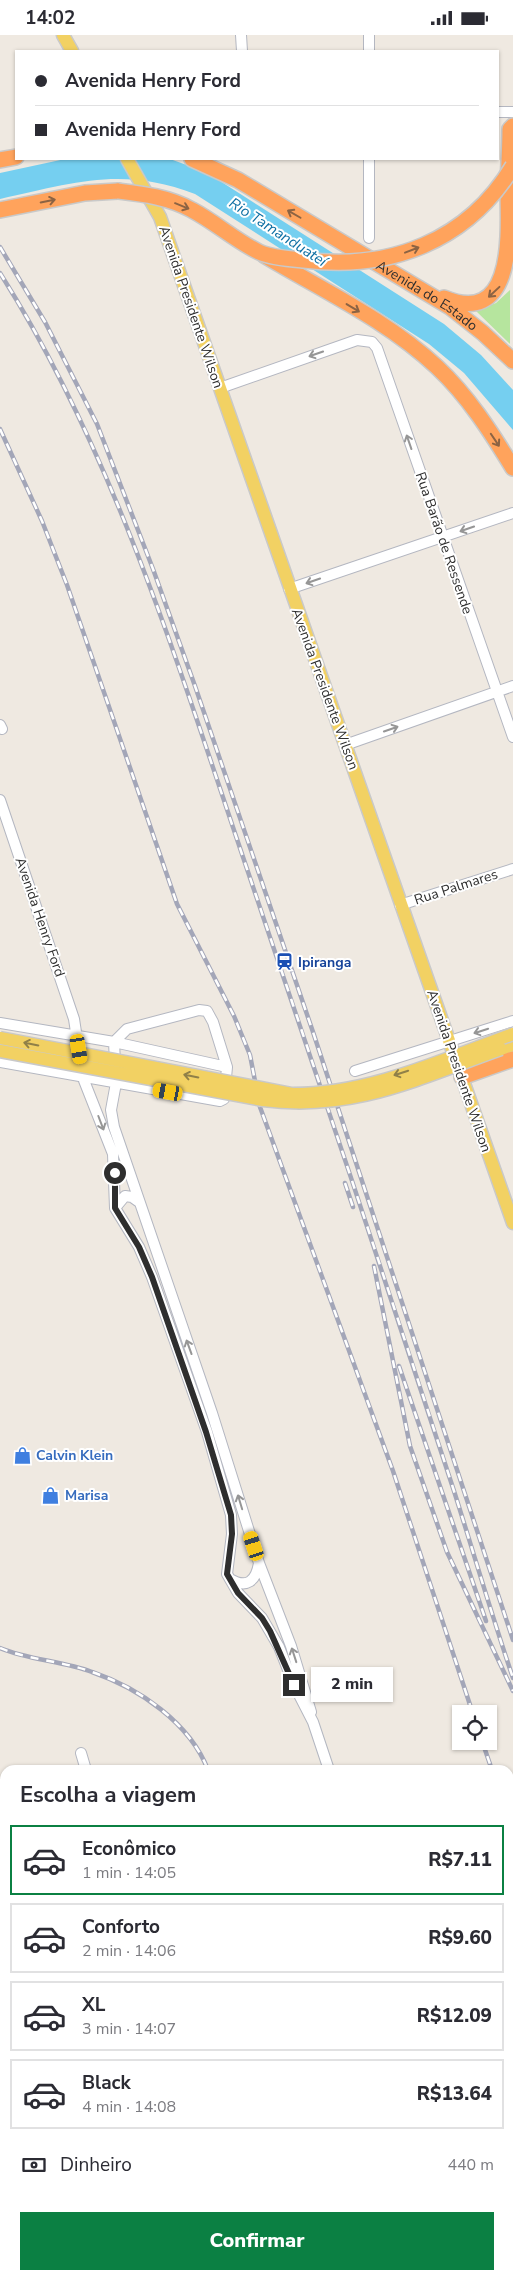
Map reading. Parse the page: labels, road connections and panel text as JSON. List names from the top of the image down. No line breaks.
{"streets":{"highway":["Avenida do Estado"],"main road":["Avenida Presidente Wilson"],"street":["Rua Barão de Ressende","Rua Palmares","Avenida Henry Ford"]},"crossings":[["Avenida Presidente Wilson","Rua Barão de Ressende"],["Avenida Presidente Wilson","Rua Palmares"]],"water":["Rio Tamanduateí"],"places":{"station":["Ipiranga"],"shop":["Calvin Klein","Marisa"]},"page":{"status":"14:02","banner":["Avenida Henry Ford","Avenida Henry Ford"],"bubble":"2 min","heading":"Escolha a viagem","list":[{"name":"Econômico","note":"1 min · 14:05","value":"R$7.11"},{"name":"Conforto","note":"2 min · 14:06","value":"R$9.60"},{"name":"XL","note":"3 min · 14:07","value":"R$12.09"},{"name":"Black","note":"4 min · 14:08","value":"R$13.64"}],"pay":["Dinheiro","440 m"],"buttons":"Confirmar"}}
